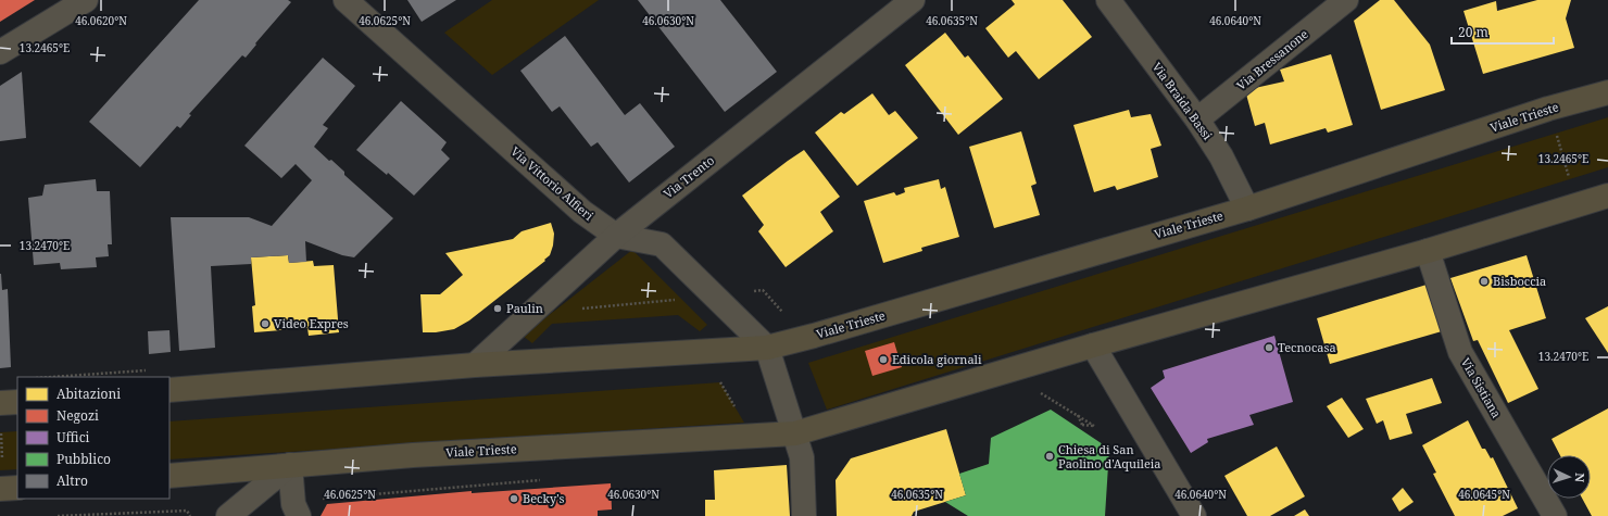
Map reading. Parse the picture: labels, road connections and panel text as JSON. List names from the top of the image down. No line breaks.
{"streets":{"main road":["Viale Trieste"],"street":["Via Bressanone","Via Braida Bassi","Via Trento","Via Vittorio Alfieri","Via Sistiana"]},"crossings":[["Via Bressanone","Via Braida Bassi"],["Via Braida Bassi","Viale Trieste"],["Viale Trieste","Via Trento"],["Viale Trieste","Via Vittorio Alfieri"],["Viale Trieste","Via Sistiana"],["Via Trento","Via Vittorio Alfieri"]],"places":["Bisboccia","Paulin","Video Expres","Tecnocasa","Edicola giornali","Chiesa di San Paolino d'Aquileia","Becky's"],"legend":["Abitazioni","Negozi","Uffici","Pubblico","Altro"],"scale_bar":"20 m","north":"right","coordinates":["46.0620°N","46.0625°N","46.0630°N","46.0635°N","46.0640°N","13.2465°E","13.2470°E","46.0645°N"]}
